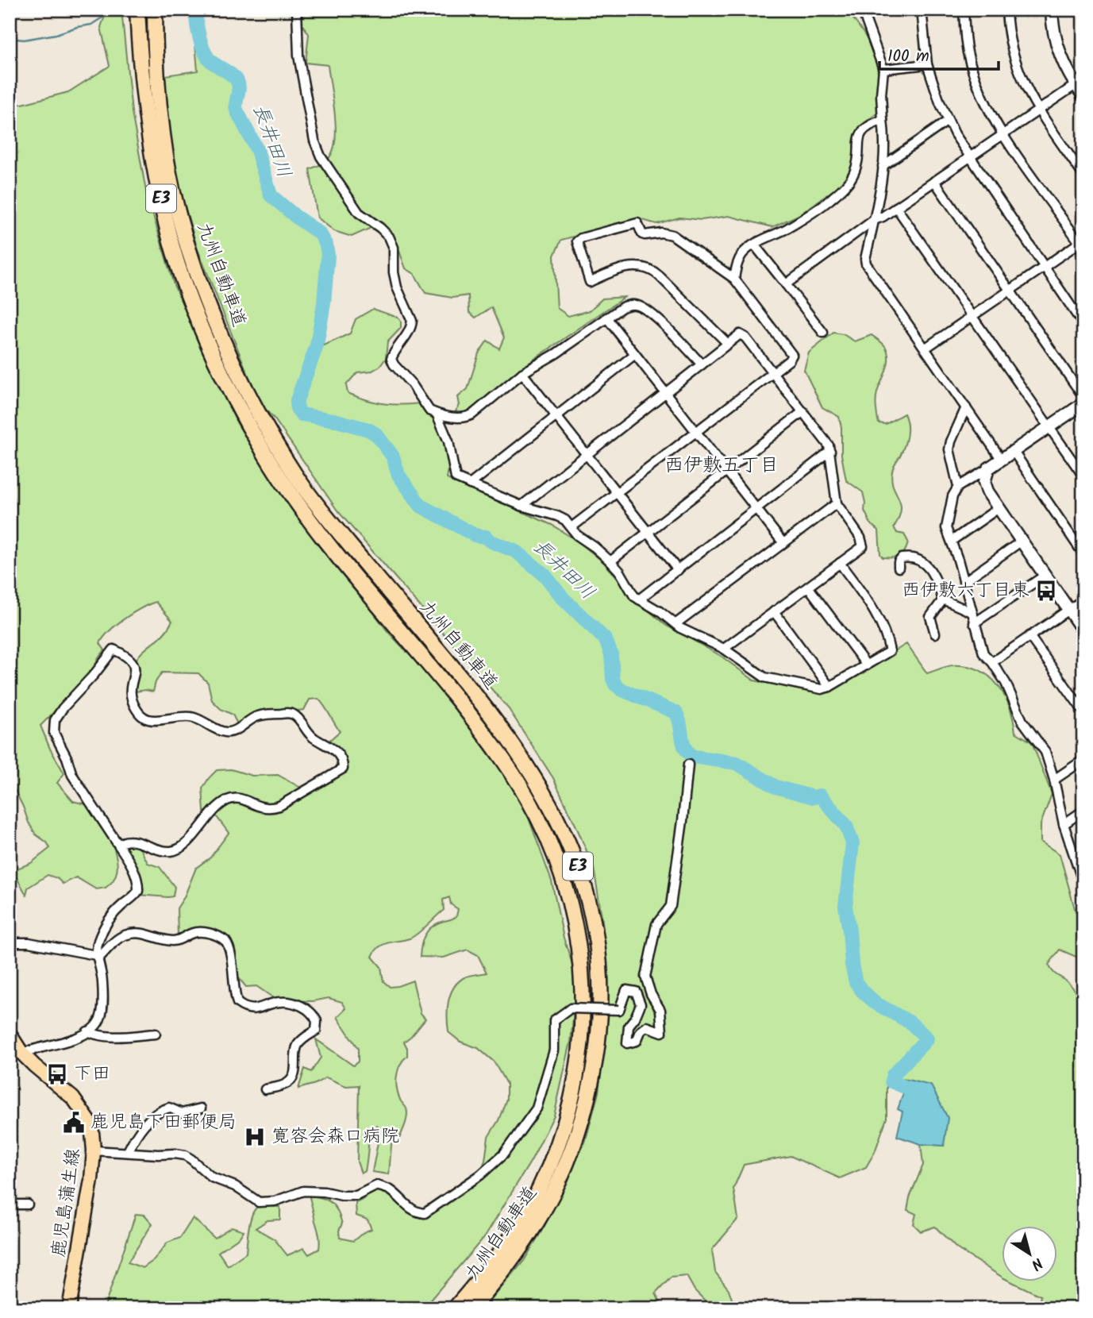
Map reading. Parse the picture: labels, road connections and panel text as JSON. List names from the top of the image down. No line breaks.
{"streets":{"highway":["E3","九州自動車道"],"main road":["鹿児島蒲生線"]},"districts":["西伊敷五丁目"],"water":["長井田川"],"places":{"bus stop":["西伊敷六丁目東","下田"],"public building":["鹿児島下田郵便局"],"hospital":["寛容会森口病院"]},"scale_bar":"100 m","north":"bottom right"}
